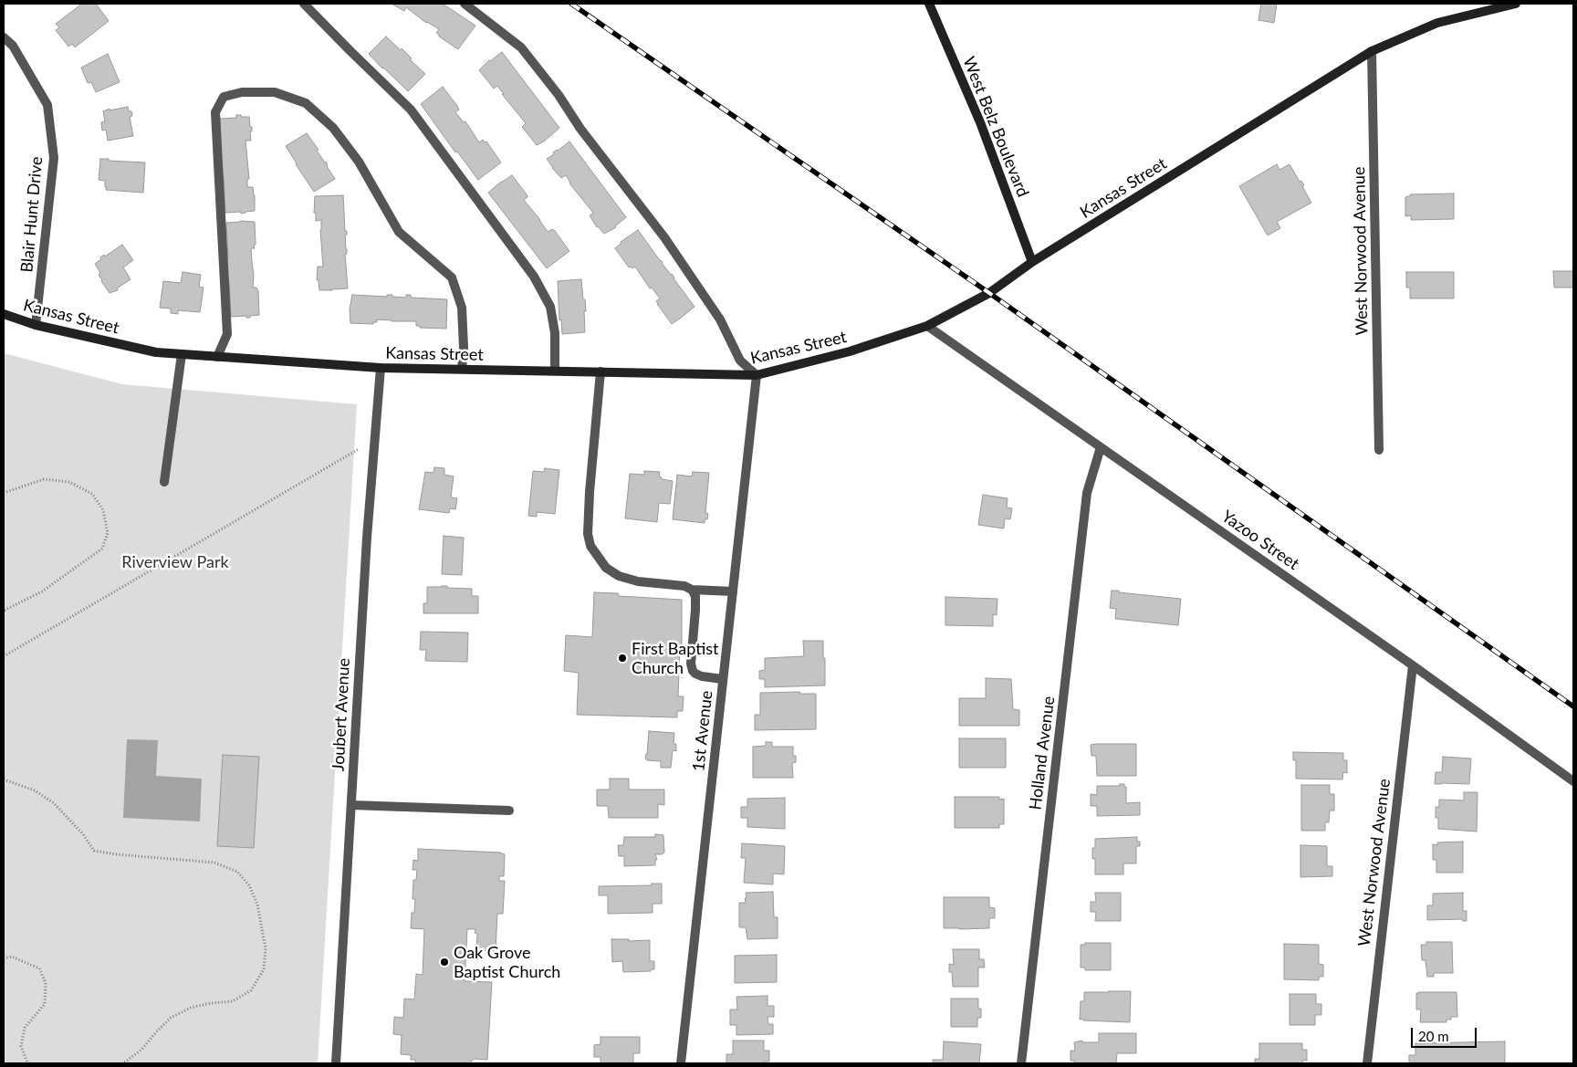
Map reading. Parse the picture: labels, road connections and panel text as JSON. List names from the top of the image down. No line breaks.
{"streets":{"street":["West Belz Boulevard","Kansas Street","Blair Hunt Drive","West Norwood Avenue","Yazoo Street","Joubert Avenue","1st Avenue","Holland Avenue"]},"crossings":[["West Belz Boulevard","Kansas Street"],["Kansas Street","Blair Hunt Drive"],["Kansas Street","West Norwood Avenue"],["Kansas Street","Yazoo Street"],["Kansas Street","Joubert Avenue"],["Kansas Street","1st Avenue"],["West Norwood Avenue","Yazoo Street"],["Yazoo Street","Holland Avenue"]],"parks":["Riverview Park"],"places":["First Baptist Church","Oak Grove Baptist Church"],"scale_bar":"20 m"}
